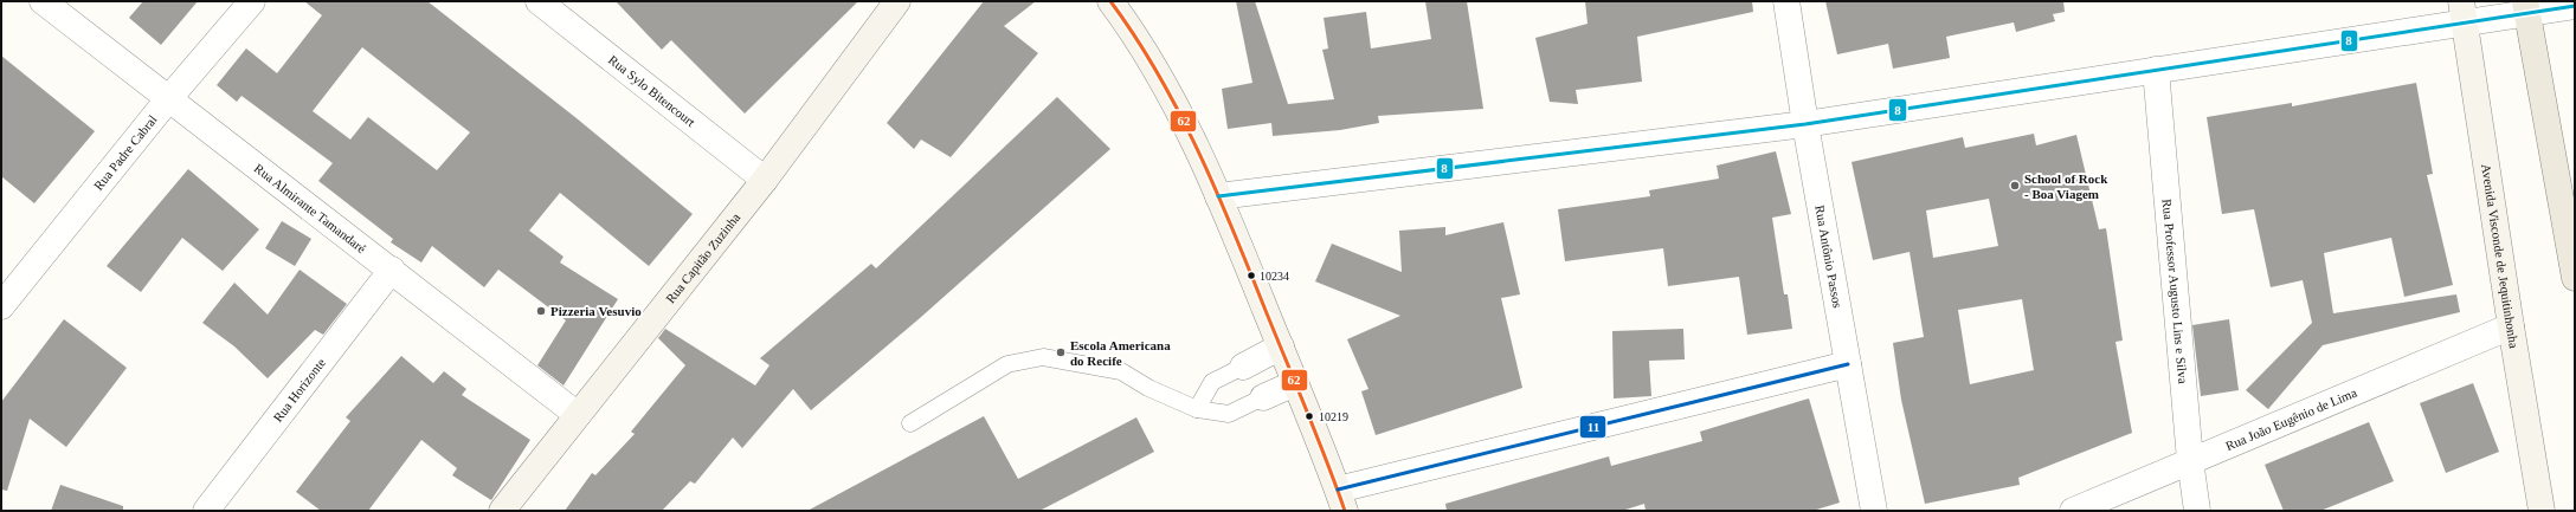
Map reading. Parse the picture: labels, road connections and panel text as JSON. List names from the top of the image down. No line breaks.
{"streets":{"street":["Rua Sylo Bitencourt","Rua Padre Cabral","Rua Almirante Tamandaré","Rua Antônio Passos","Avenida Visconde de Jequitinhonha","Rua Capitão Zuzinha","Rua Professor Augusto Lins e Silva","Rua Horizonte","Rua João Eugênio de Lima"]},"crossings":[["Rua Sylo Bitencourt","Rua Capitão Zuzinha"],["Rua Padre Cabral","Rua Almirante Tamandaré"],["Rua Almirante Tamandaré","Rua Capitão Zuzinha"],["Rua Almirante Tamandaré","Rua Horizonte"],["Avenida Visconde de Jequitinhonha","Rua João Eugênio de Lima"],["Rua Professor Augusto Lins e Silva","Rua João Eugênio de Lima"]],"places":["School of Rock - Boa Viagem","10234","Pizzeria Vesuvio","Escola Americana do Recife","10219"],"lines":["transit line 62","transit line 8","transit line 11"]}
